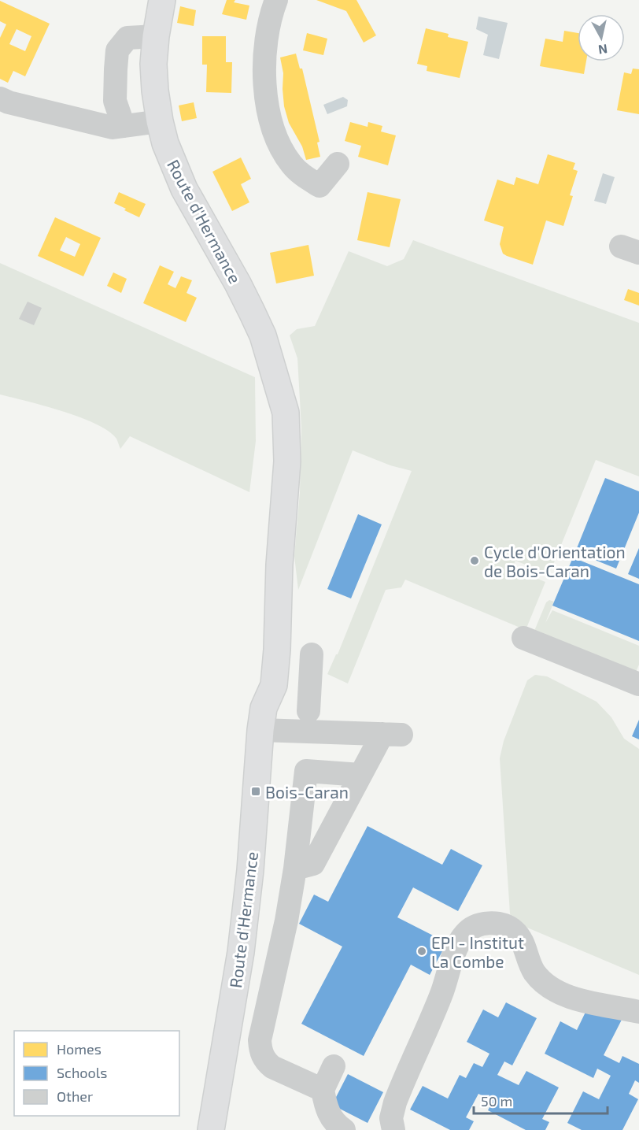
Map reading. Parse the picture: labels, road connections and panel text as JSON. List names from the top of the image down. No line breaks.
{"streets":{"main road":["Route d'Hermance"]},"places":{"other":["Cycle d'Orientation de Bois-Caran","EPI - Institut La Combe"],"transit":["Bois-Caran"]},"legend":["Homes","Schools","Other"],"scale_bar":"50 m","north":"bottom"}
